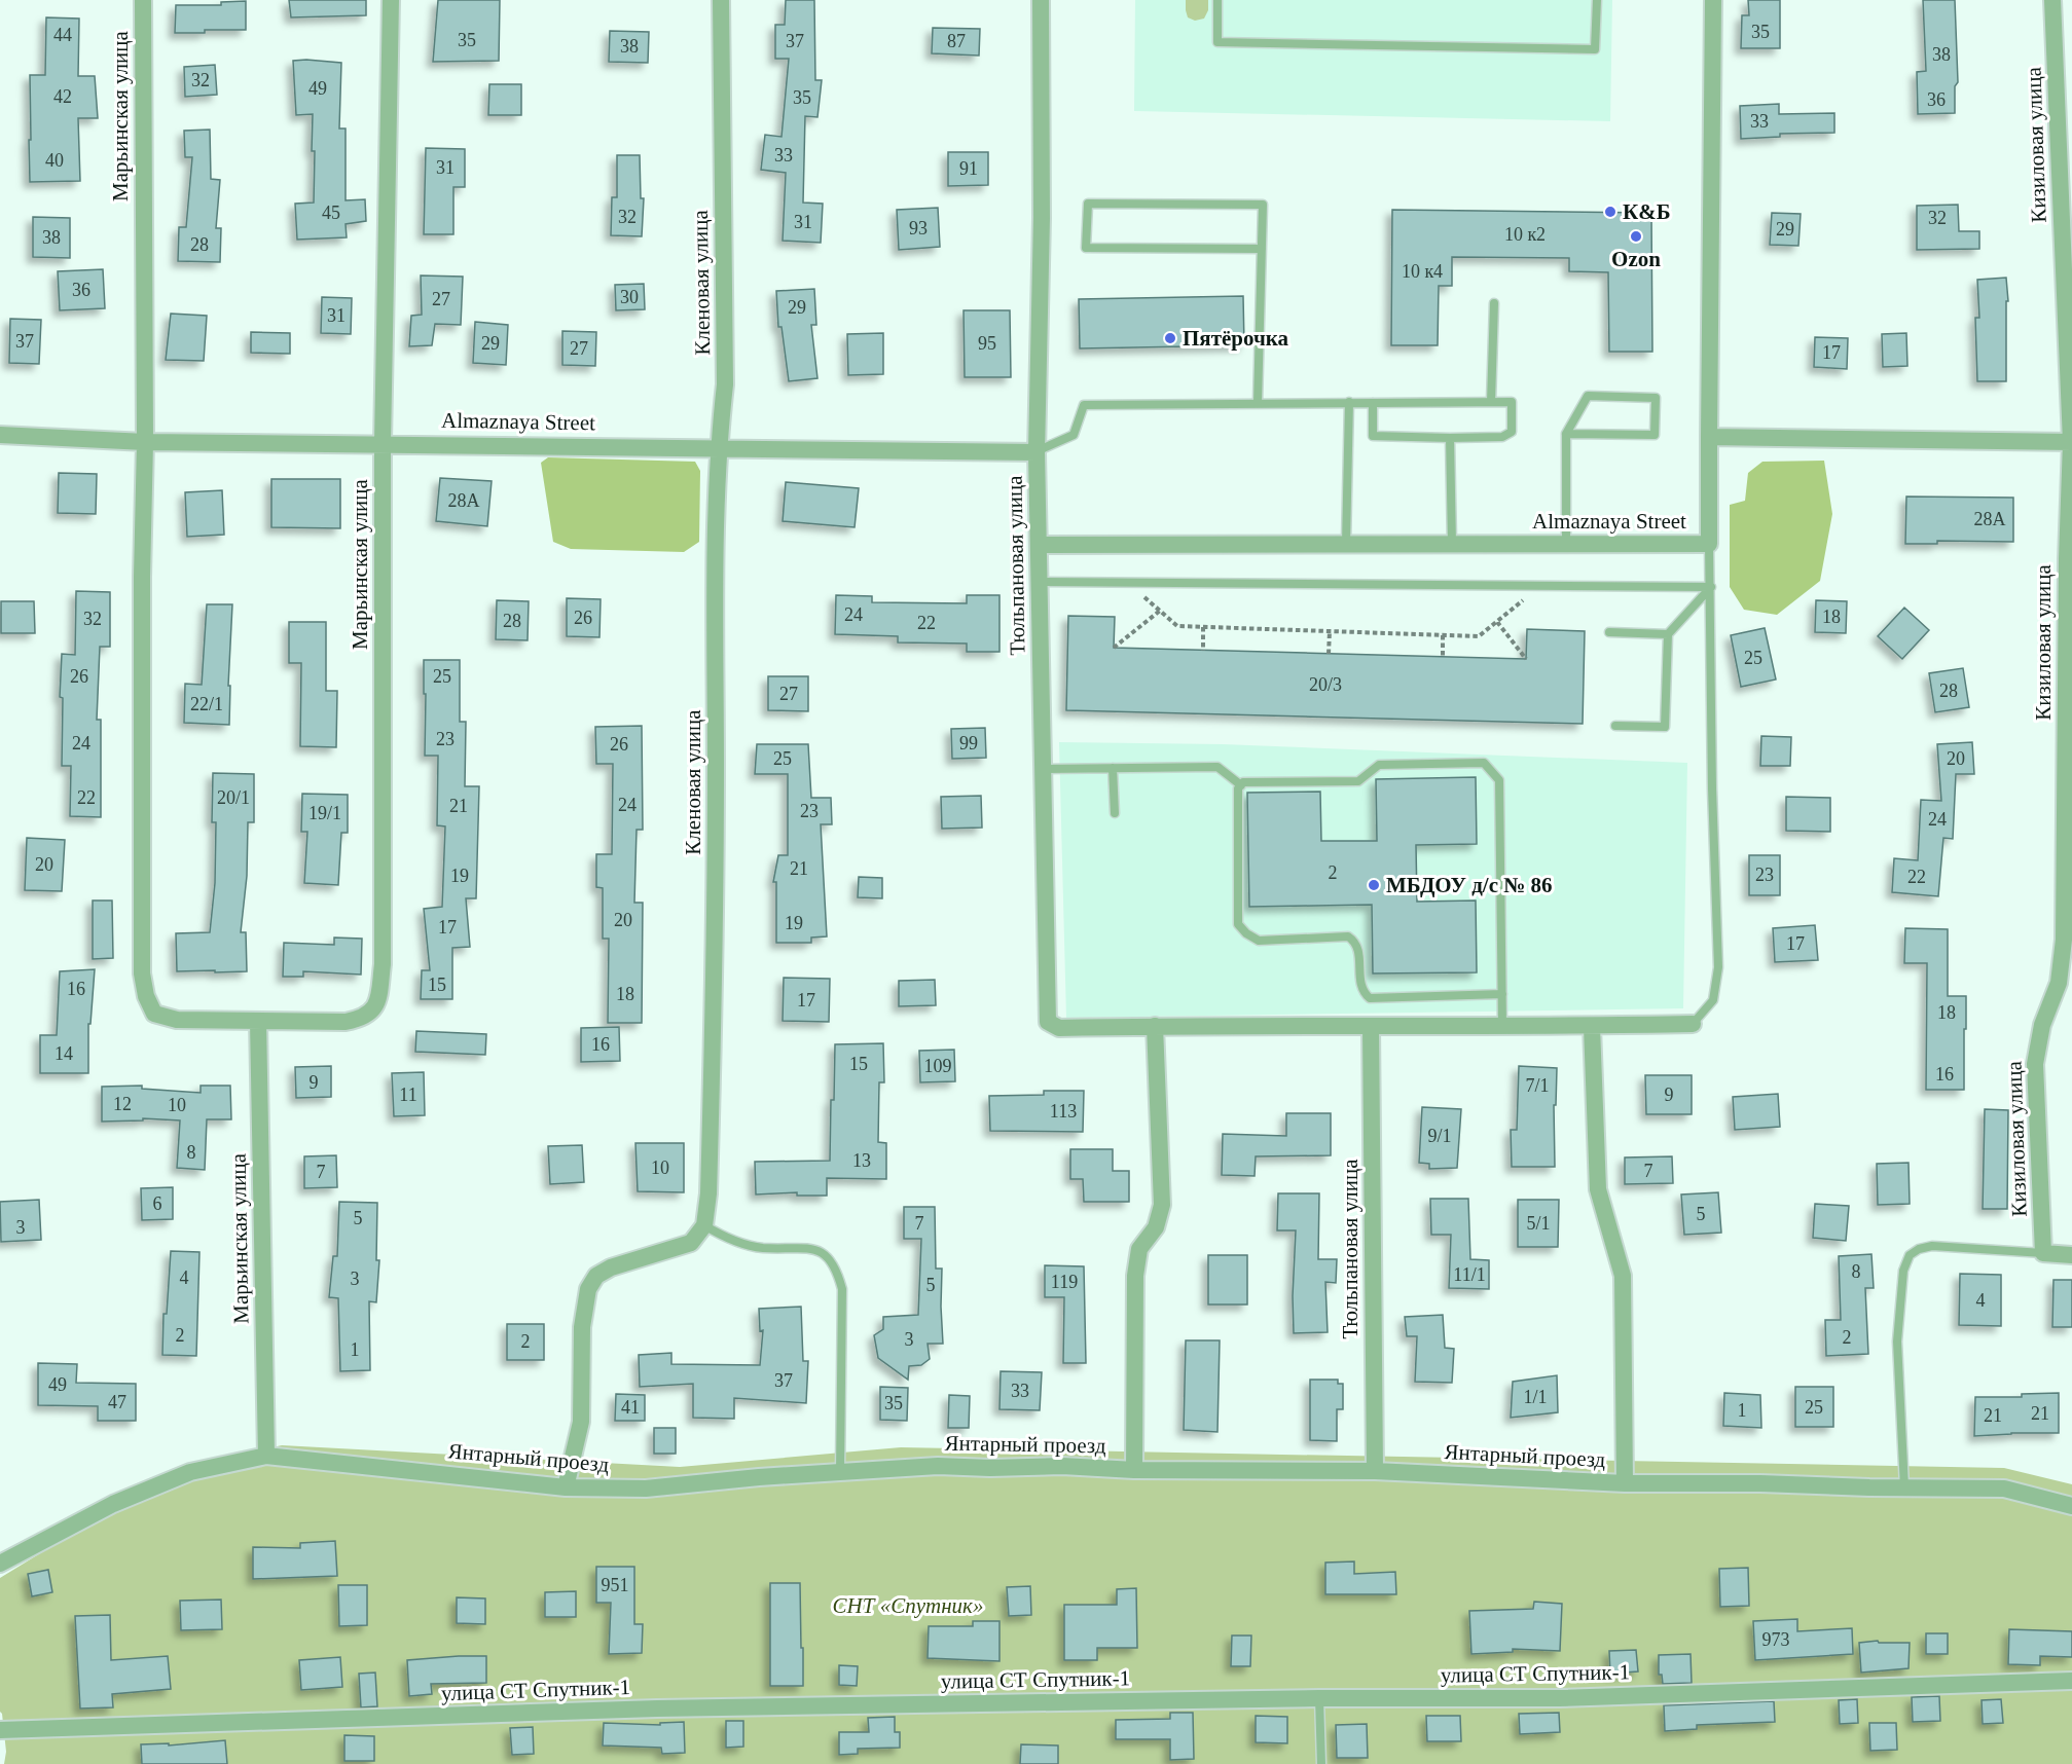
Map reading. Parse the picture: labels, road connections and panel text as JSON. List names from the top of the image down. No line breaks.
{"streets":{"street":["Марьинская улица","Кизиловая улица","Кленовая улица","Almaznaya Street","Тюльпановая улица","Янтарный проезд","улица СТ Спутник-1"]},"crossings":[["Марьинская улица","Almaznaya Street"],["Марьинская улица","Янтарный проезд"],["Кленовая улица","Almaznaya Street"],["Almaznaya Street","Тюльпановая улица"],["Тюльпановая улица","Янтарный проезд"]],"parks":["СНТ «Спутник»"],"places":["К&Б","Ozon","Пятёрочка","МБДОУ д/с № 86"],"house_numbers":["35","44","35","37","87","38","38","32","49","42","35","36","33","33","40","31","91","45","32","32","31","93","29","10 к2","38","28","10 к4","36","30","27","29","31","37","29","95","27","17","28А","28А","24","18","26","32","28","22","25","26","25","20/3","28","27","22/1","23","24","99","26","25","20","22","20/1","24","21","23","19/1","24","20","21","2","23","19","22","20","19","17","17","15","16","18","17","18","16","14","15","109","16","9","7/1","11","9","12","10","113","9/1","8","13","10","7","7","6","5","5","7","5/1","3","8","11/1","4","3","119","5","4","2","2","3","2","1","37","49","33","1/1","47","35","41","25","1","21","21","951","973"]}
